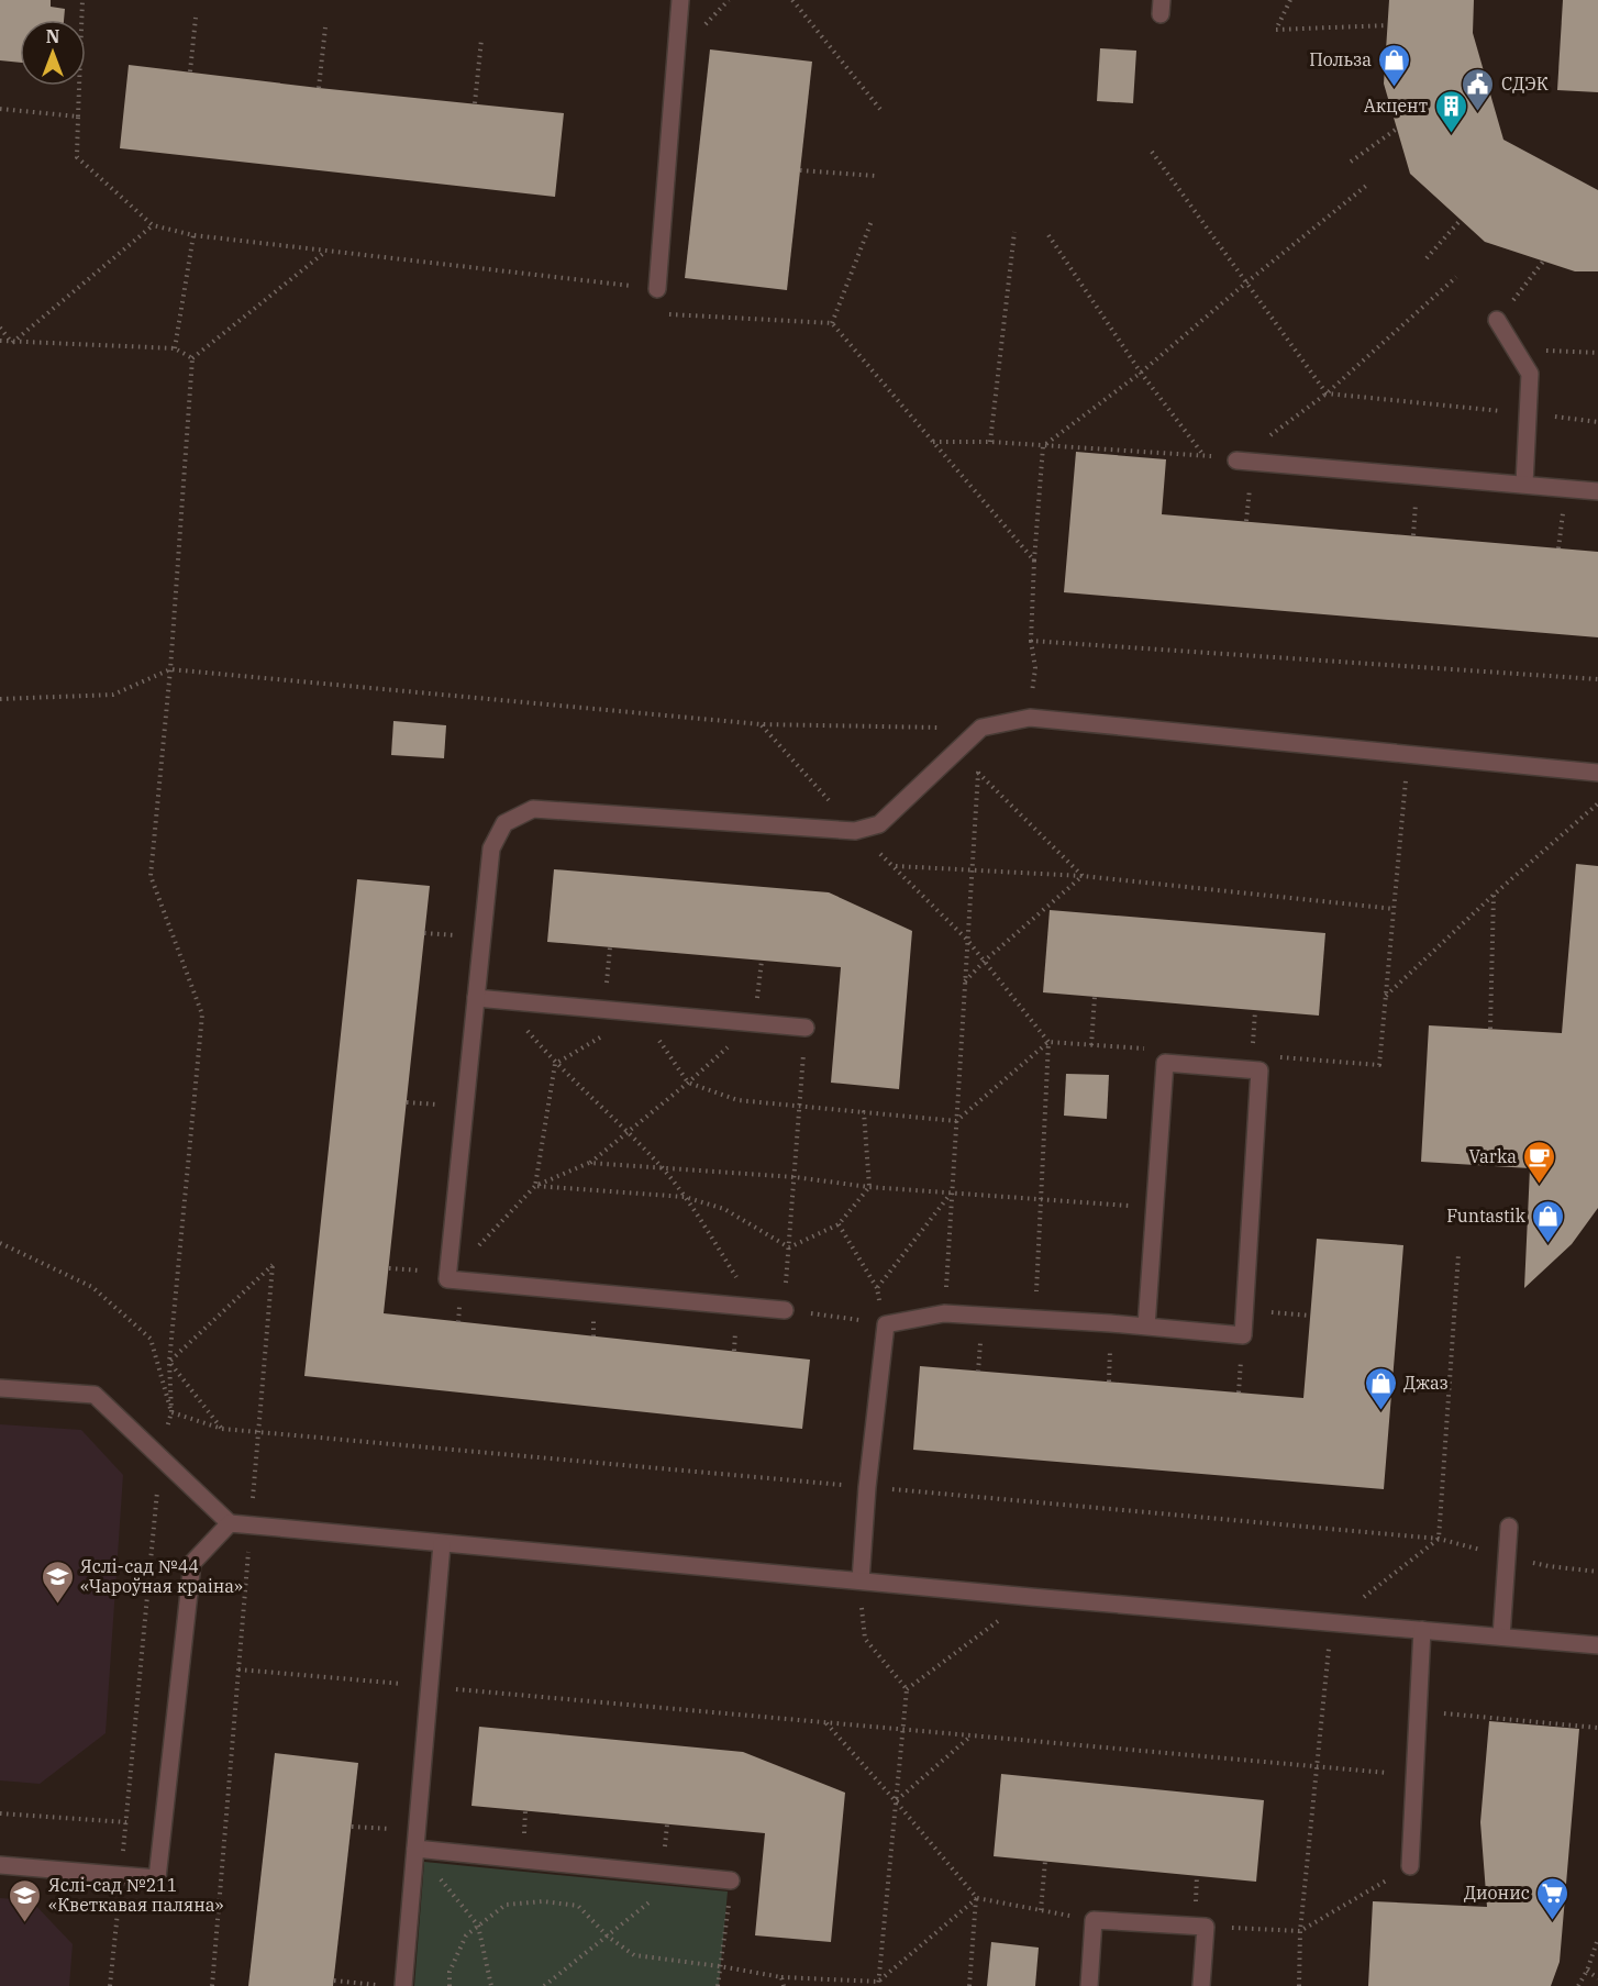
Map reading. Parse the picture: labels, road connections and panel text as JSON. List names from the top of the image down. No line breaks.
{"places":{"shop":["Польза","Funtastik","Джаз"],"public building":["СДЭК"],"building":["Акцент"],"cafe":["Varka"],"school or university":["Яслі-сад №44 «Чароўная краіна»","Яслі-сад №211 «Кветкавая паляна»"],"supermarket":["Дионис"]},"north":"top"}
